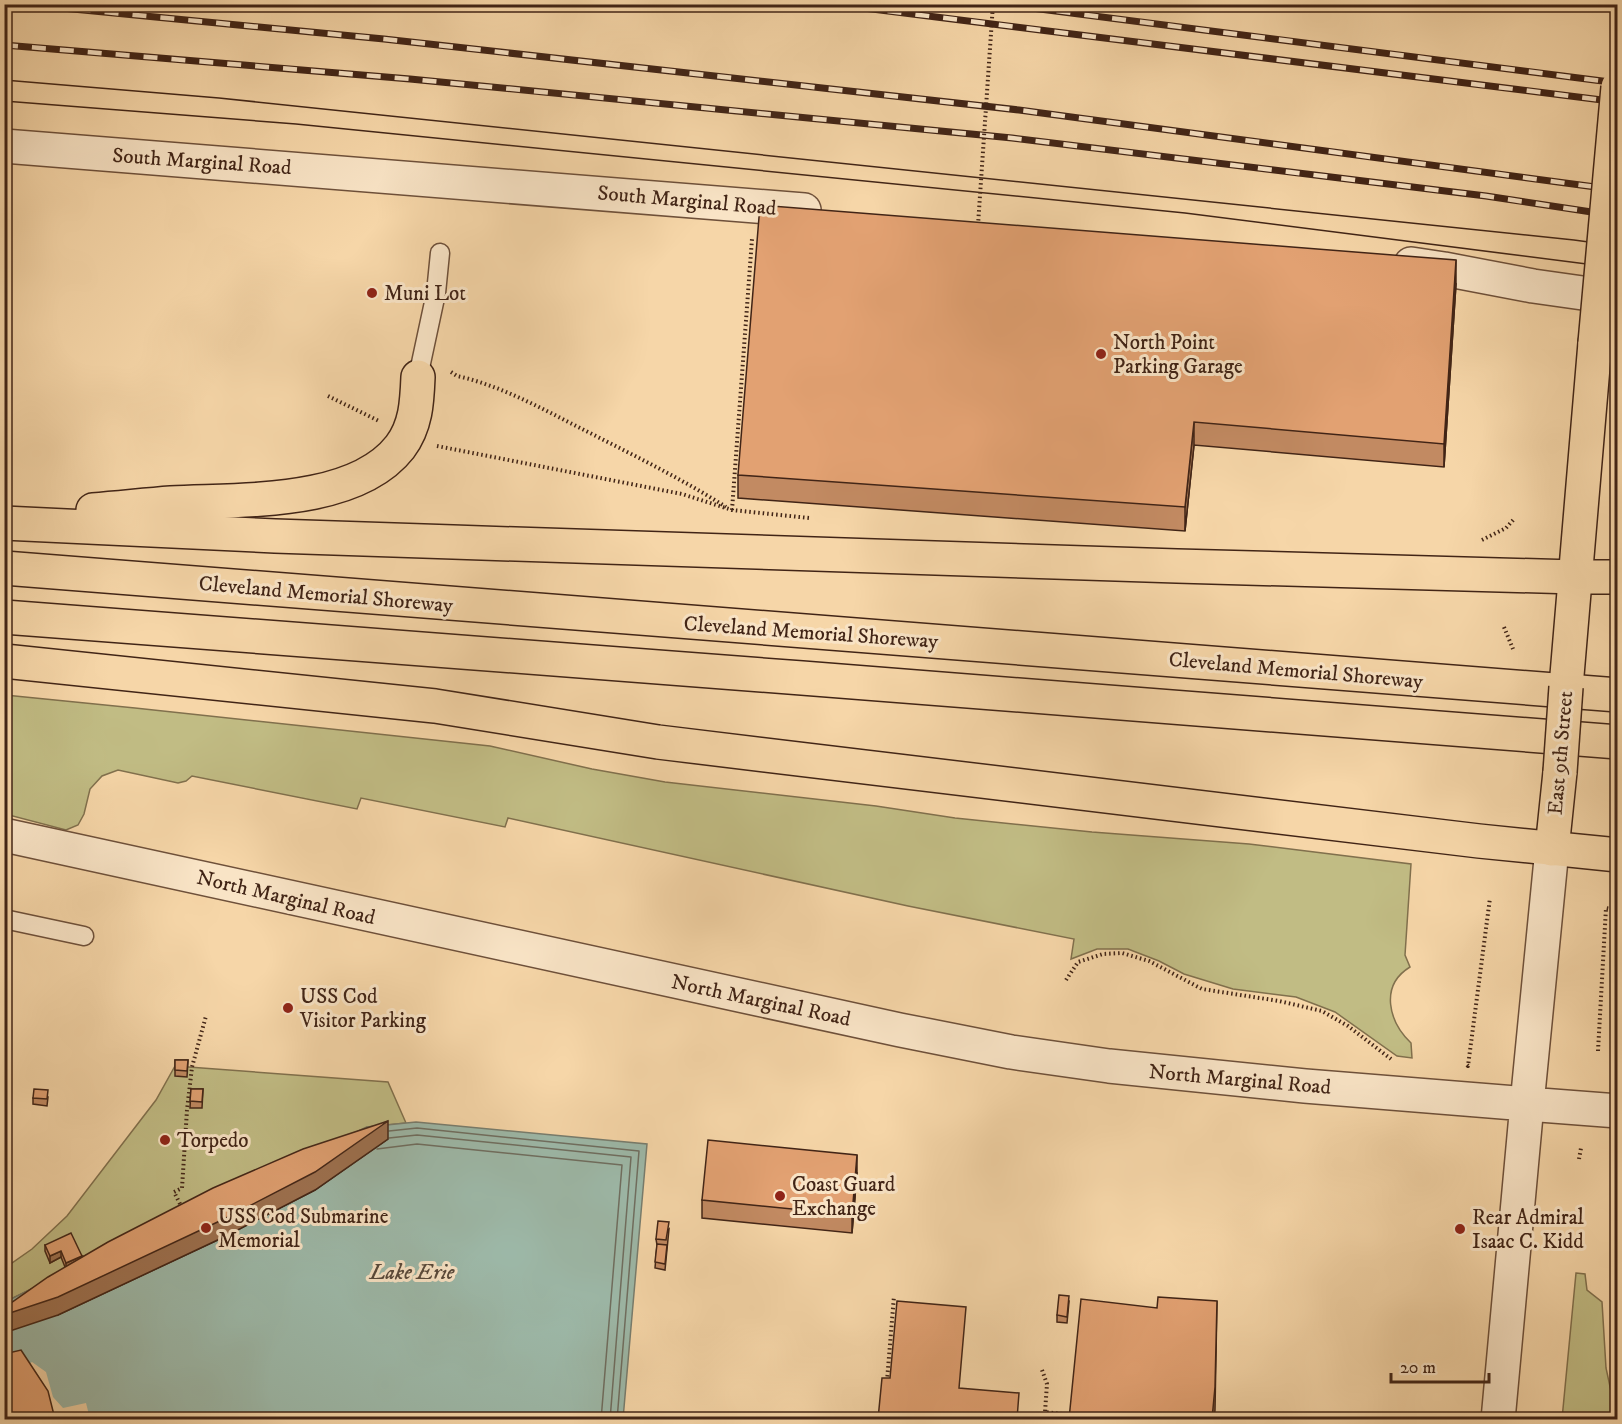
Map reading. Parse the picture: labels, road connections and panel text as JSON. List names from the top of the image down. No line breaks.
{"streets":{"main road":["Cleveland Memorial Shoreway","East 9th Street"],"street":["South Marginal Road","North Marginal Road"]},"crossings":[["East 9th Street","North Marginal Road"]],"water":["Lake Erie"],"places":["Muni Lot","North Point Parking Garage","USS Cod Visitor Parking","Torpedo","Coast Guard Exchange","USS Cod Submarine Memorial","Rear Admiral Isaac C. Kidd"],"scale_bar":"20 m"}
